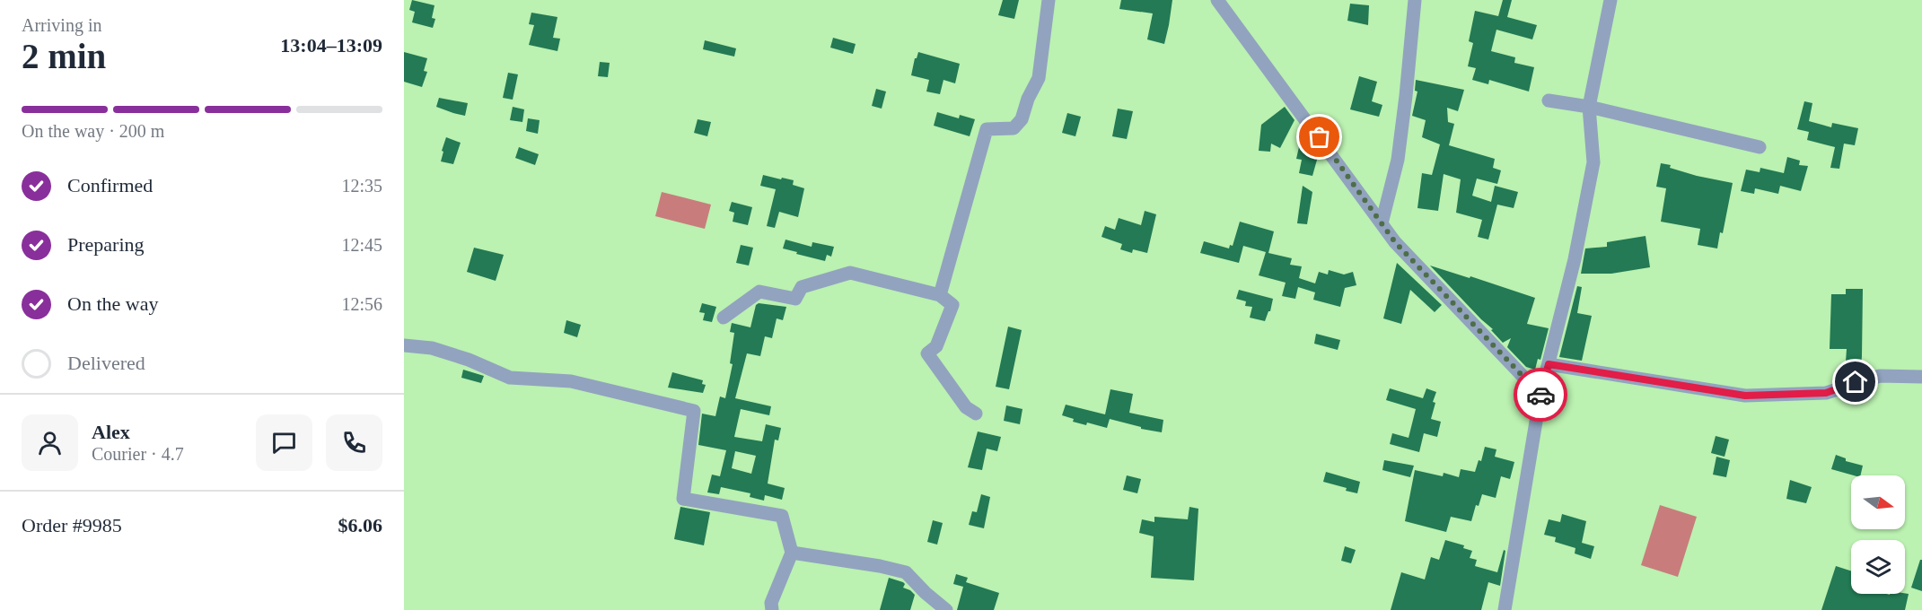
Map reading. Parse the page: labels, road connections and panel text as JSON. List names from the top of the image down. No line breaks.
{"north":"right","page":{"heading":["2 min","Arriving in","13:04–13:09"],"panel":["Alex","Courier · 4.7","Order #9985","$6.06"],"bar":"On the way · 200 m","list":[["Confirmed","12:35"],["Preparing","12:45"],["On the way","12:56"],"Delivered"]}}
